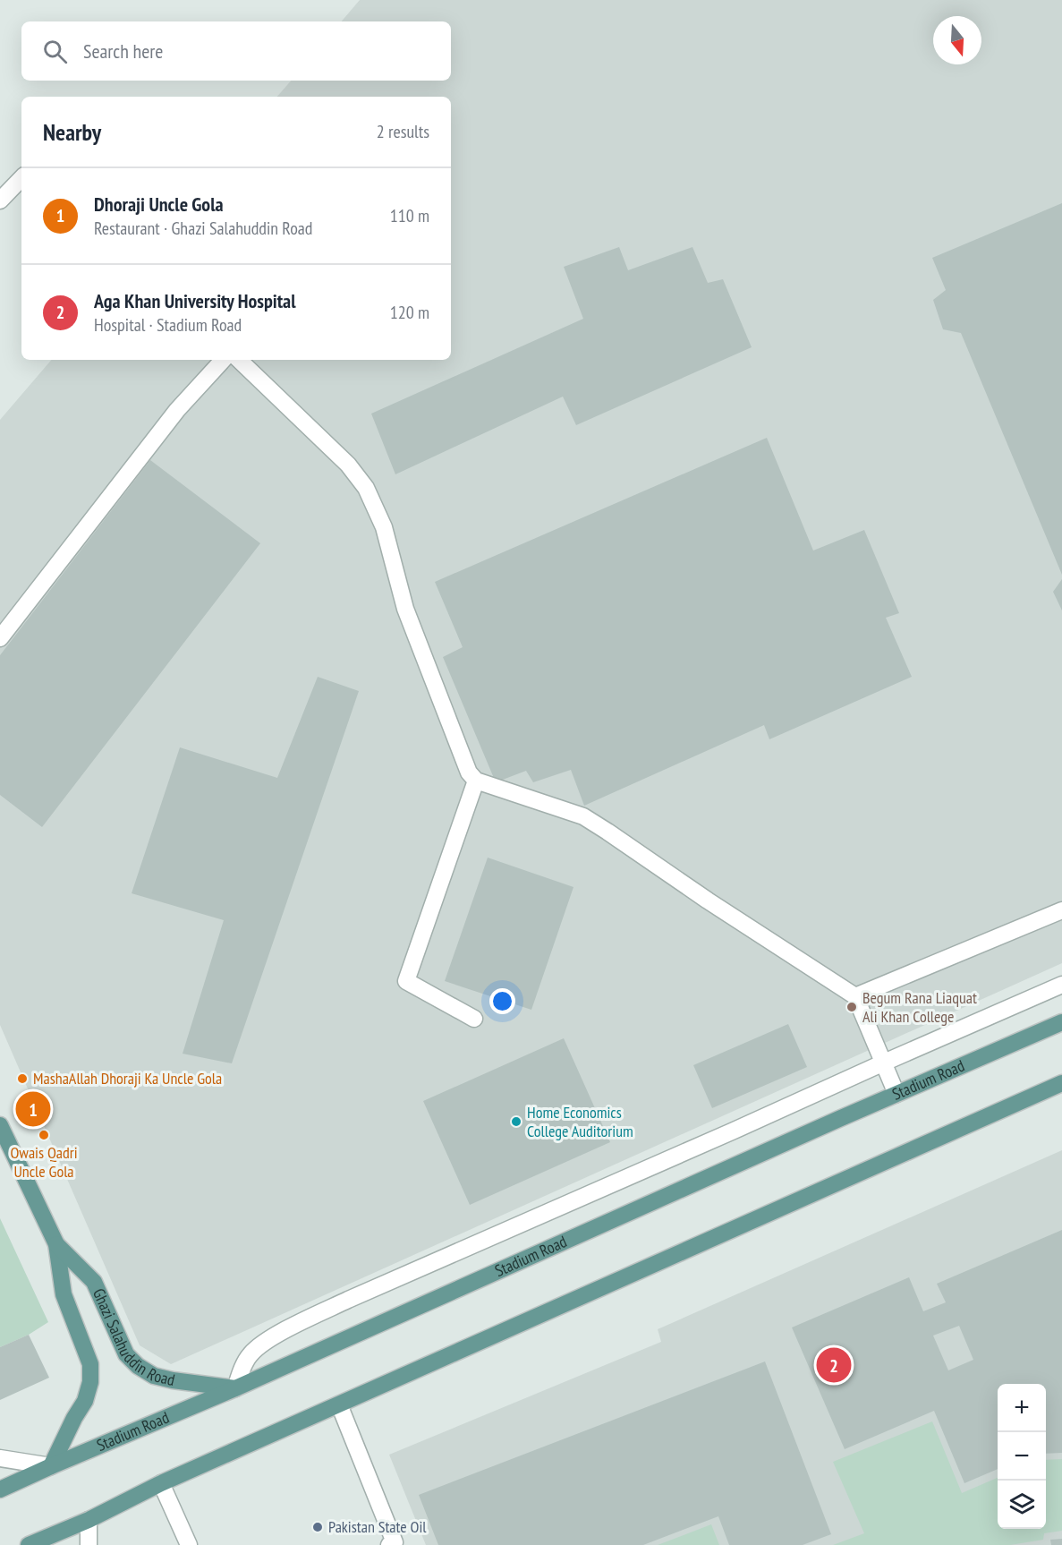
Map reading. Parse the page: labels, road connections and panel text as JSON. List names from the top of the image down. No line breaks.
{"streets":{"main road":["Stadium Road","Ghazi Salahuddin Road"]},"crossings":[["Stadium Road","Ghazi Salahuddin Road"]],"places":["Begum Rana Liaquat Ali Khan College","MashaAllah Dhoraji Ka Uncle Gola","Home Economics College Auditorium","Owais Qadri Uncle Gola","Pakistan State Oil"],"north":"bottom","page":{"search":"Search here","heading":["Nearby","2 results"],"list":[{"mark":"1","name":"Dhoraji Uncle Gola","note":"Restaurant · Ghazi Salahuddin Road","value":"110 m"},{"mark":"2","name":"Aga Khan University Hospital","note":"Hospital · Stadium Road","value":"120 m"}],"pins":["1","2"],"map_buttons":["+","−"]}}
